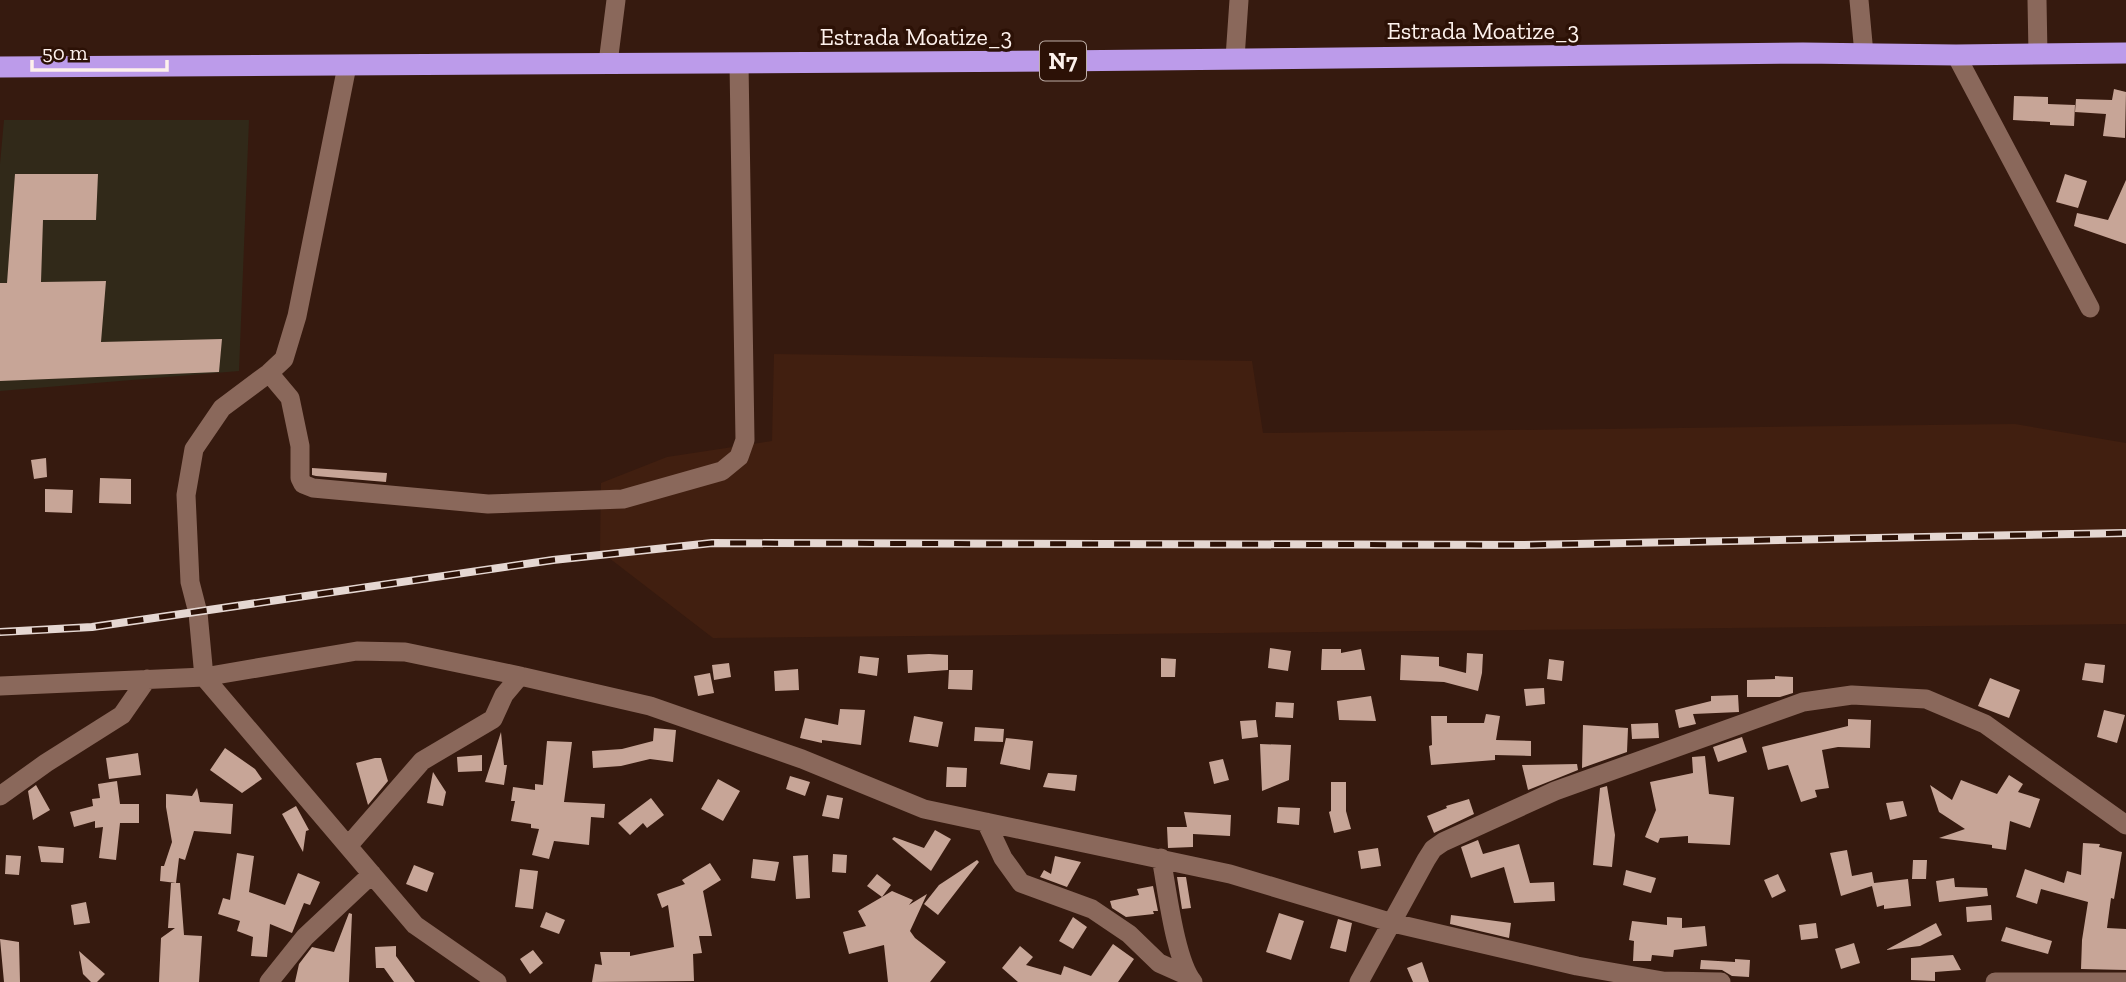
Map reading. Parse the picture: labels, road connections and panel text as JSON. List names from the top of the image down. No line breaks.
{"streets":{"highway":["Estrada Moatize_3","N7"]},"scale_bar":"50 m"}
